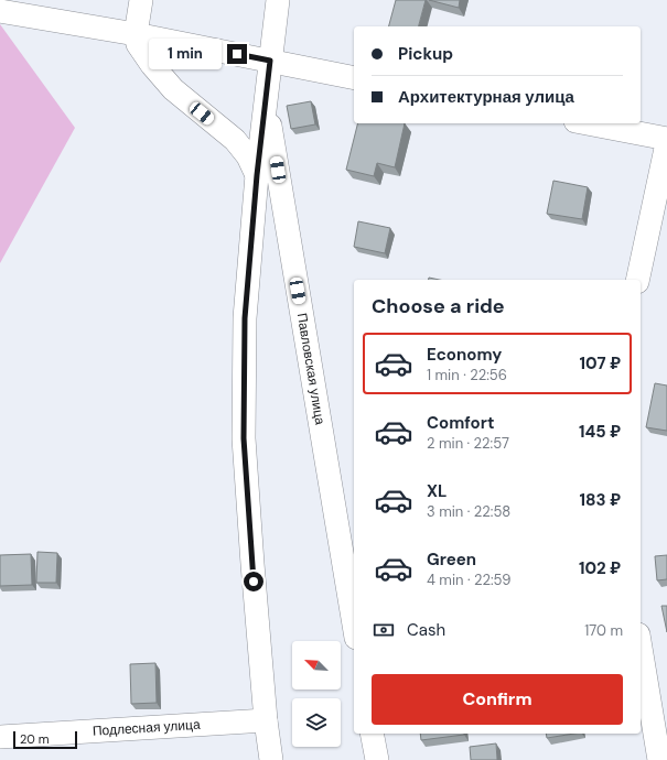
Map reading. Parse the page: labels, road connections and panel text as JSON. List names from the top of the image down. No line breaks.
{"streets":{"street":["Павловская улица","Подлесная улица"]},"scale_bar":"20 m","north":"top left","page":{"banner":["Pickup","Архитектурная улица"],"bubble":"1 min","heading":"Choose a ride","list":[{"name":"Economy","note":"1 min · 22:56","value":"107 ₽"},{"name":"Comfort","note":"2 min · 22:57","value":"145 ₽"},{"name":"XL","note":"3 min · 22:58","value":"183 ₽"},{"name":"Green","note":"4 min · 22:59","value":"102 ₽"}],"pay":["Cash","170 m"],"buttons":"Confirm","scale":"20 m"}}
